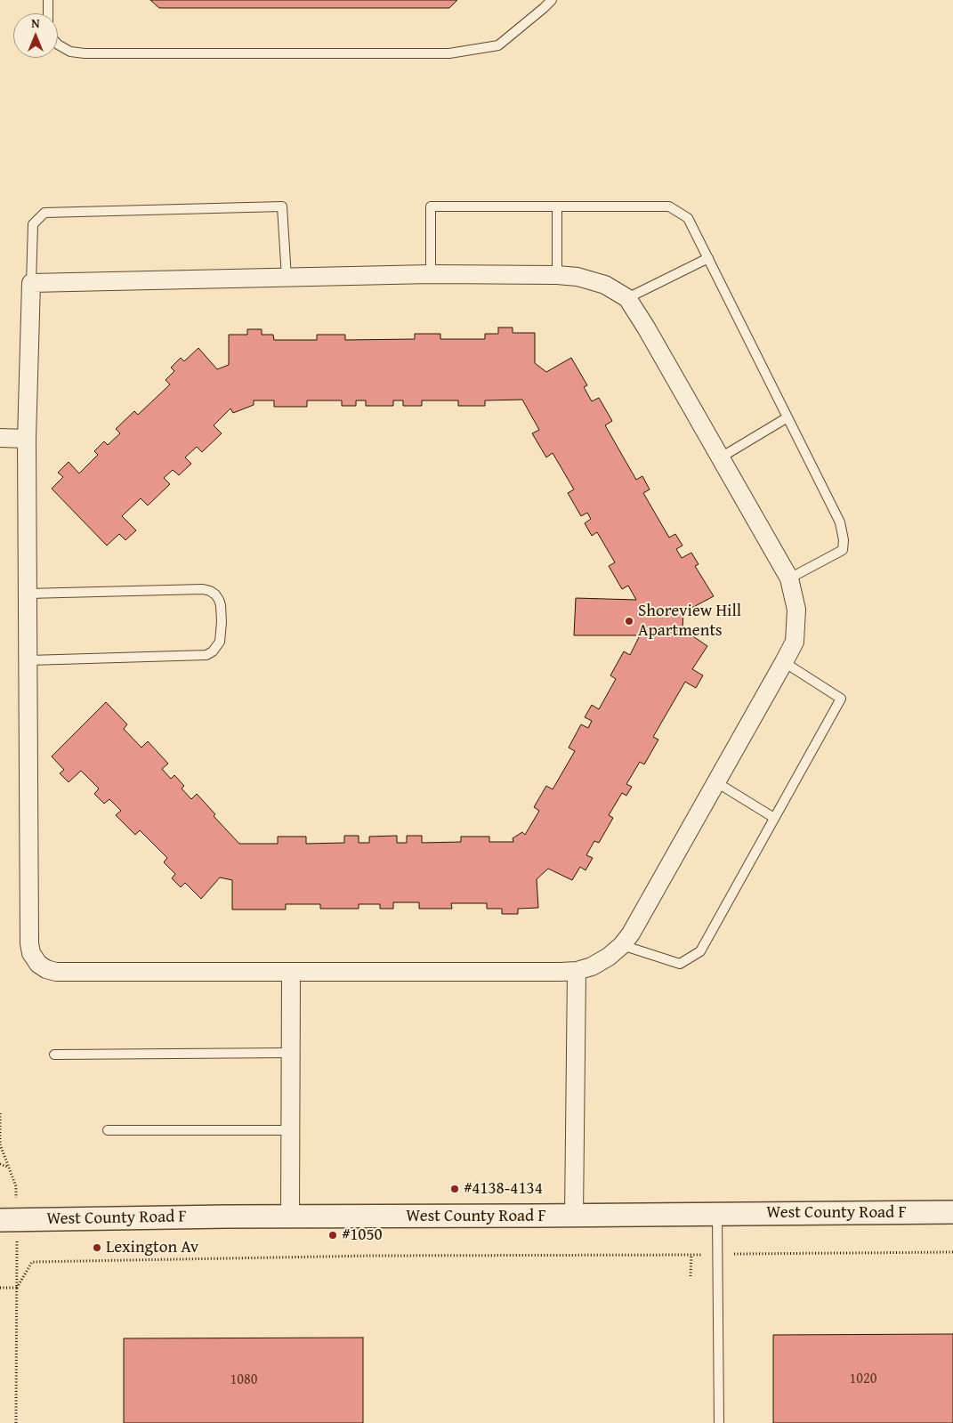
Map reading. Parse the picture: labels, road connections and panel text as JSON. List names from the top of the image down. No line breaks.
{"streets":{"street":["West County Road F"]},"places":["Shoreview Hill Apartments","#4138-4134","#1050","Lexington Av"],"house_numbers":["1020","1080"],"north":"top"}
